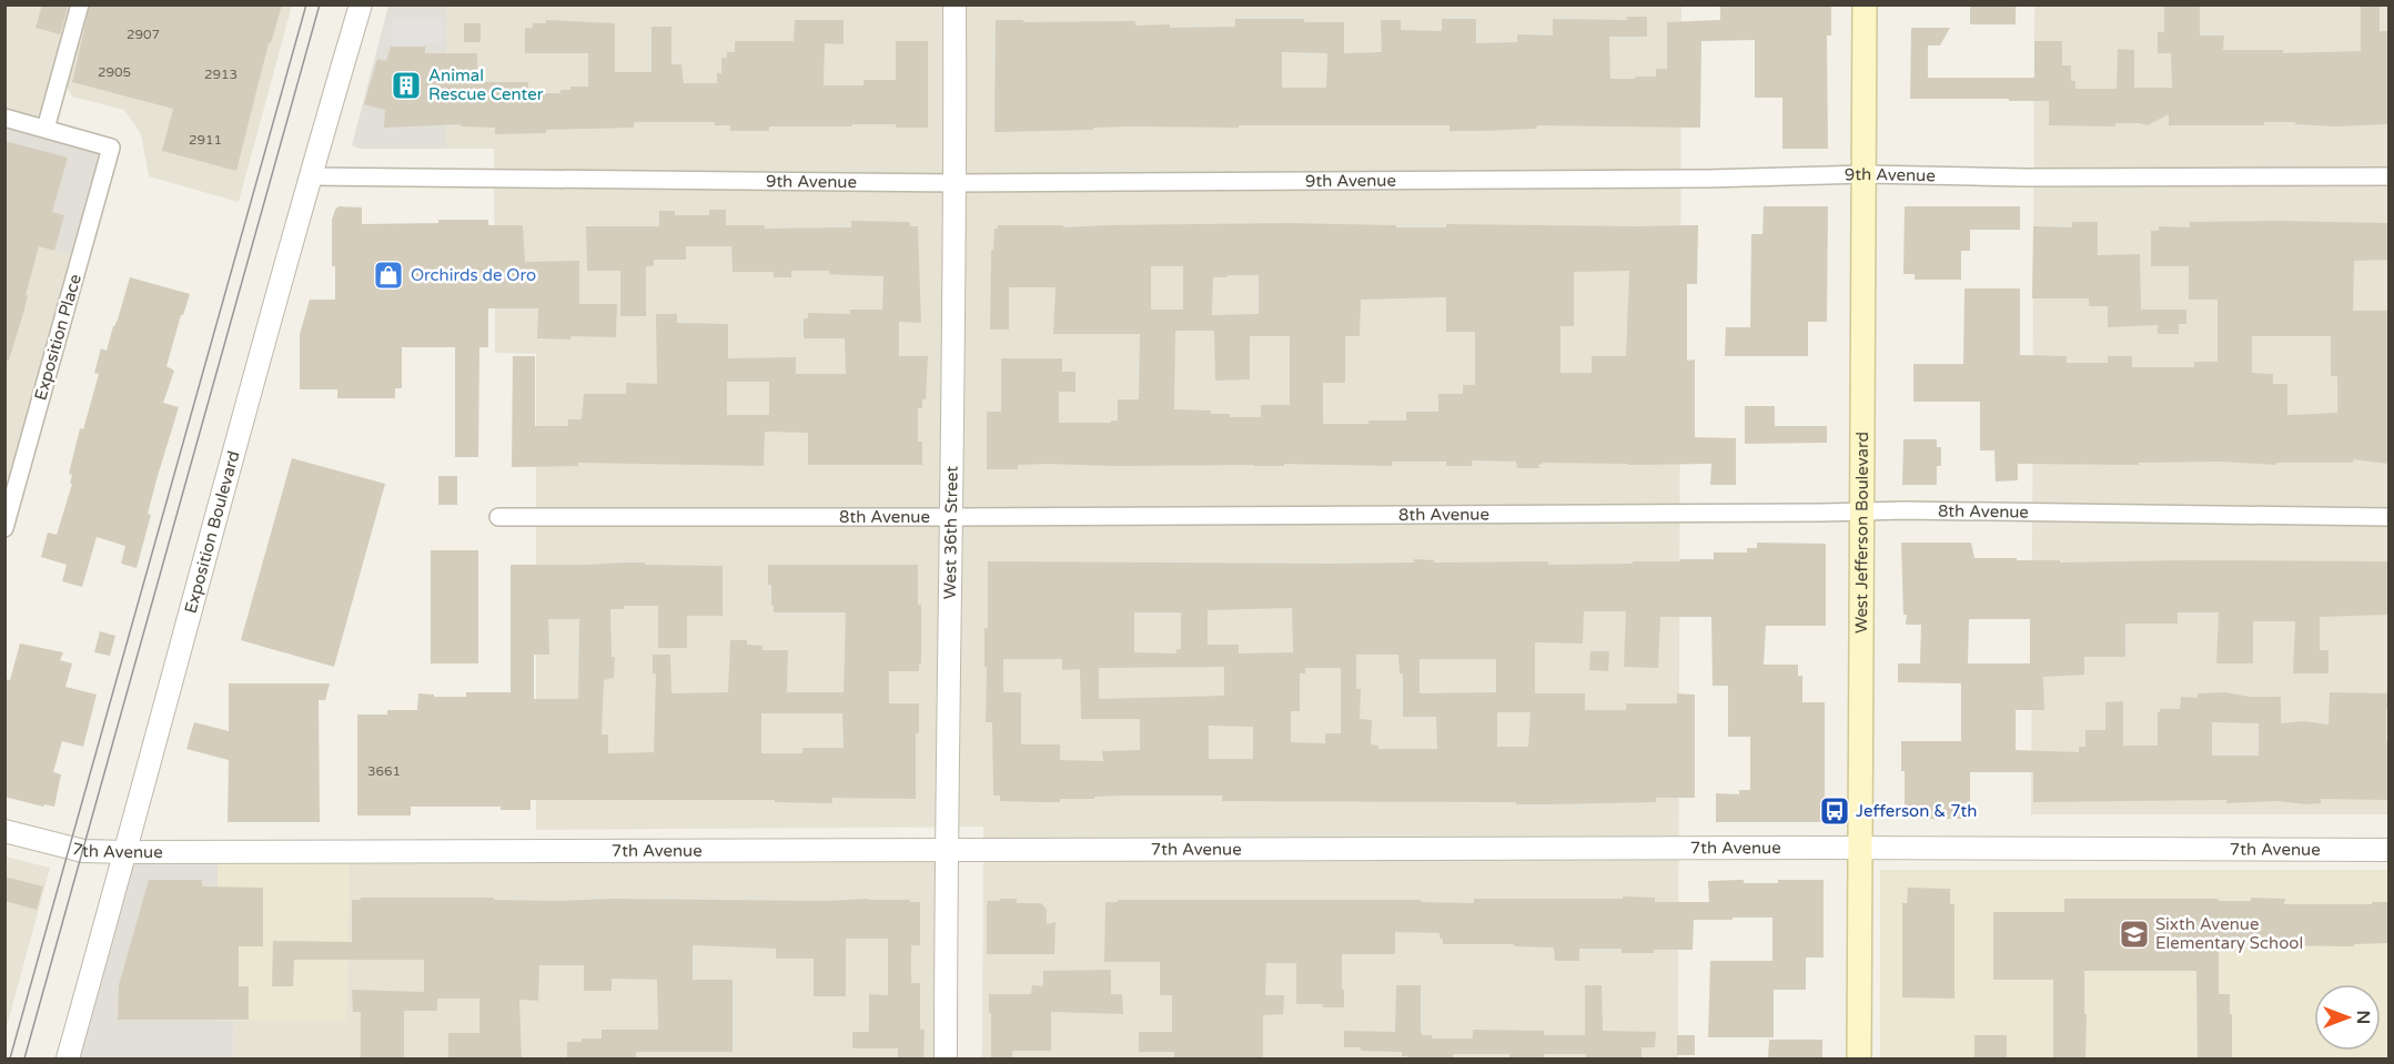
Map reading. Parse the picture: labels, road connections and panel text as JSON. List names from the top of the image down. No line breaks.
{"streets":{"main road":["West Jefferson Boulevard"],"street":["9th Avenue","Exposition Place","8th Avenue","Exposition Boulevard","West 36th Street","7th Avenue"]},"crossings":[["9th Avenue","Exposition Boulevard"],["9th Avenue","West 36th Street"],["9th Avenue","West Jefferson Boulevard"],["8th Avenue","West 36th Street"],["8th Avenue","West Jefferson Boulevard"],["Exposition Boulevard","7th Avenue"],["West 36th Street","7th Avenue"],["West Jefferson Boulevard","7th Avenue"]],"places":{"building":["Animal Rescue Center"],"shop":["Orchirds de Oro"],"bus stop":["Jefferson & 7th"],"school or university":["Sixth Avenue Elementary School"]},"house_numbers":["2907","2905","2913","2911","3661"],"north":"right"}
